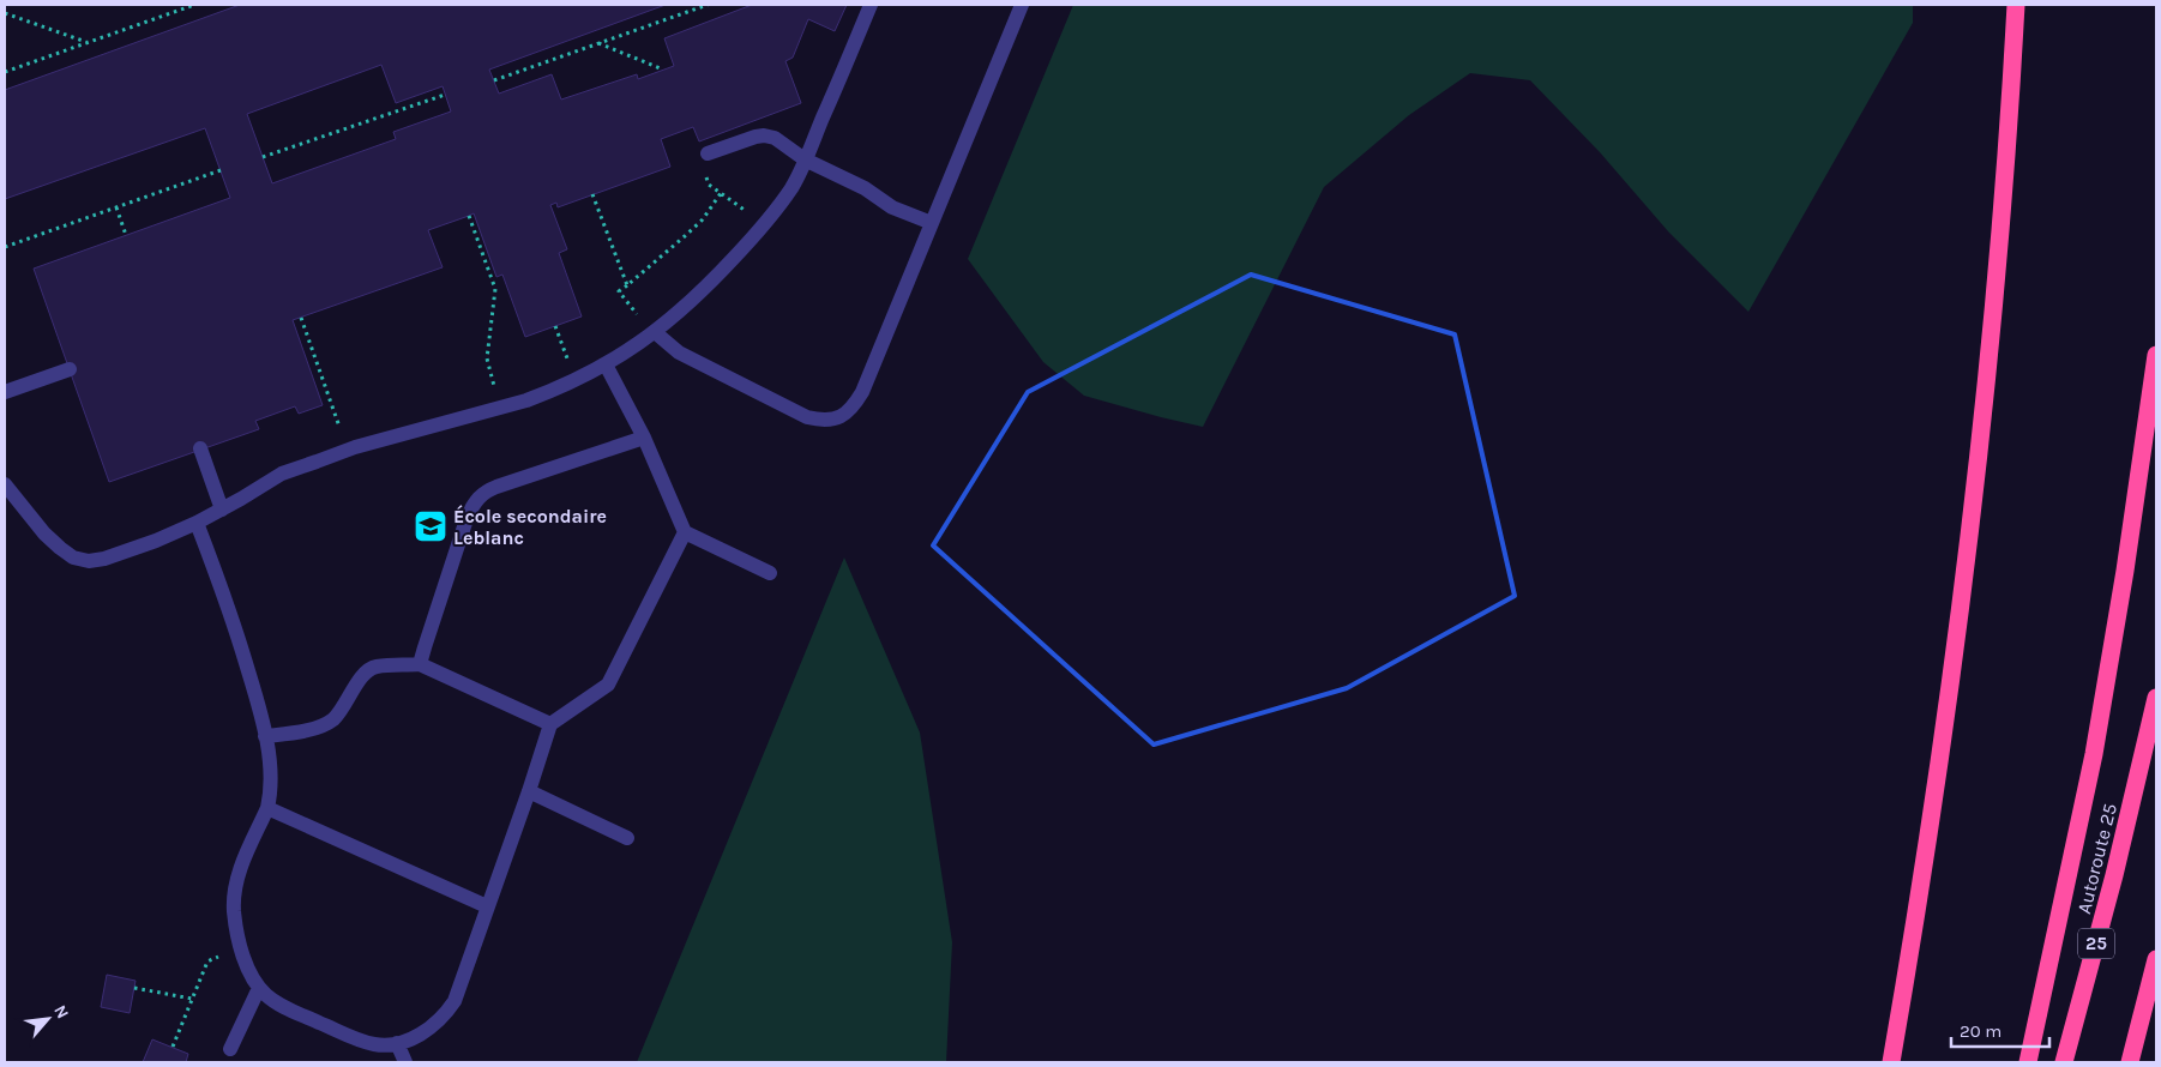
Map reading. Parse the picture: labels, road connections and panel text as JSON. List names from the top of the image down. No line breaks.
{"streets":{"highway":["Autoroute 25","25"]},"places":{"school or university":["École secondaire Leblanc"]},"scale_bar":"20 m","north":"top right"}
